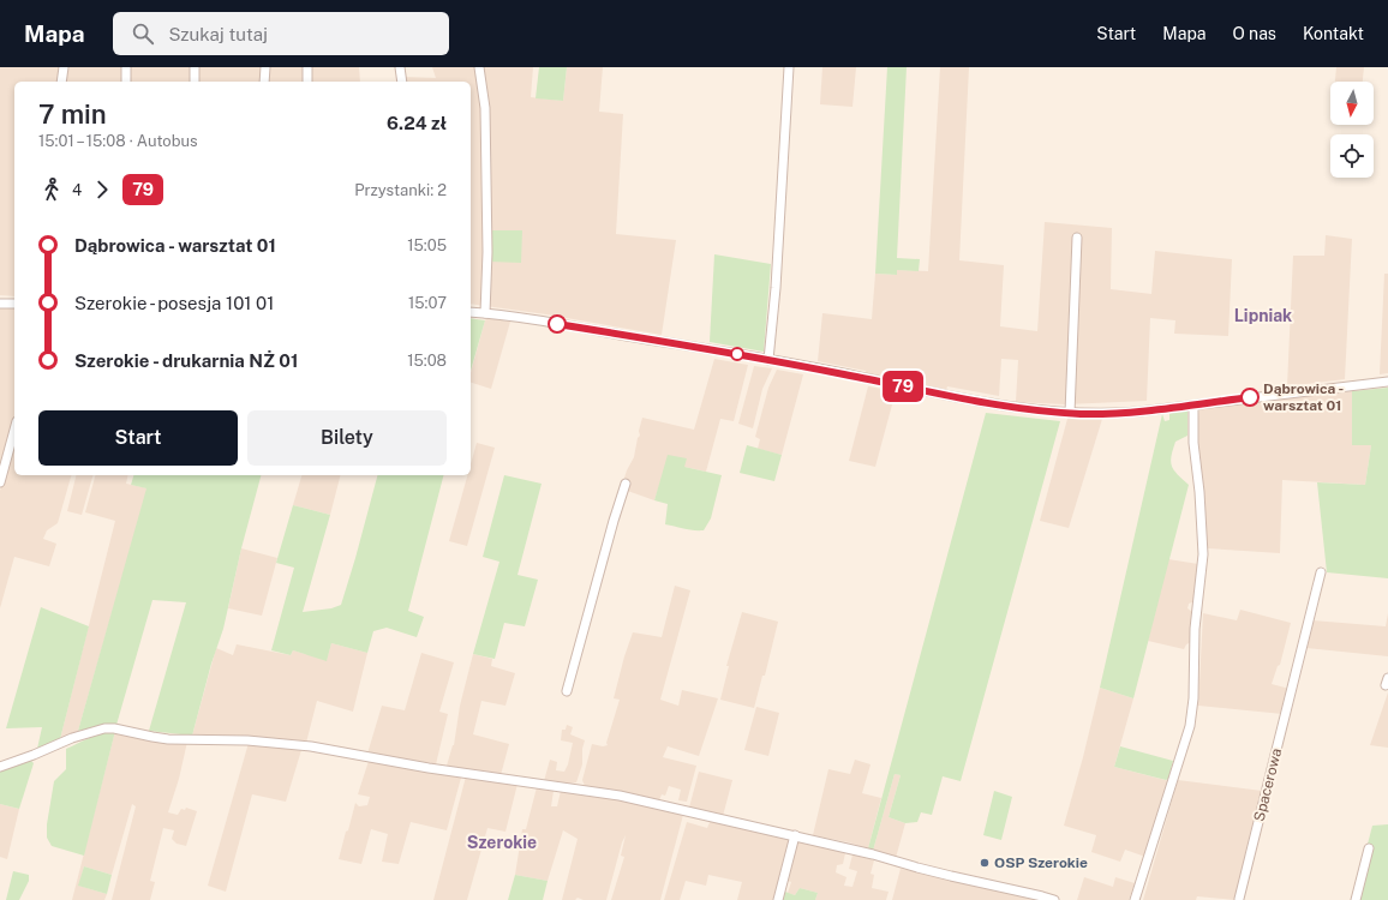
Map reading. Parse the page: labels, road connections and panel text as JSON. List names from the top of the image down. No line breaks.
{"streets":{"street":["Spacerowa"]},"districts":["Lipniak","Szerokie"],"places":["Dąbrowica - warsztat 01","OSP Szerokie"],"lines":["bus line 79"],"north":"bottom","page":{"header":"Mapa","search":"Szukaj tutaj","nav":["Start","Mapa","O nas","Kontakt"],"on_map":"79","heading":["7 min","15:01 – 15:08 · Autobus","6.24 zł"],"legs":["4","79","Przystanki: 2"],"list":[{"name":"Dąbrowica - warsztat 01","value":"15:05"},{"name":"Szerokie - posesja 101 01","value":"15:07"},{"name":"Szerokie - drukarnia NŻ 01","value":"15:08"}],"buttons":["Start","Bilety"]}}
